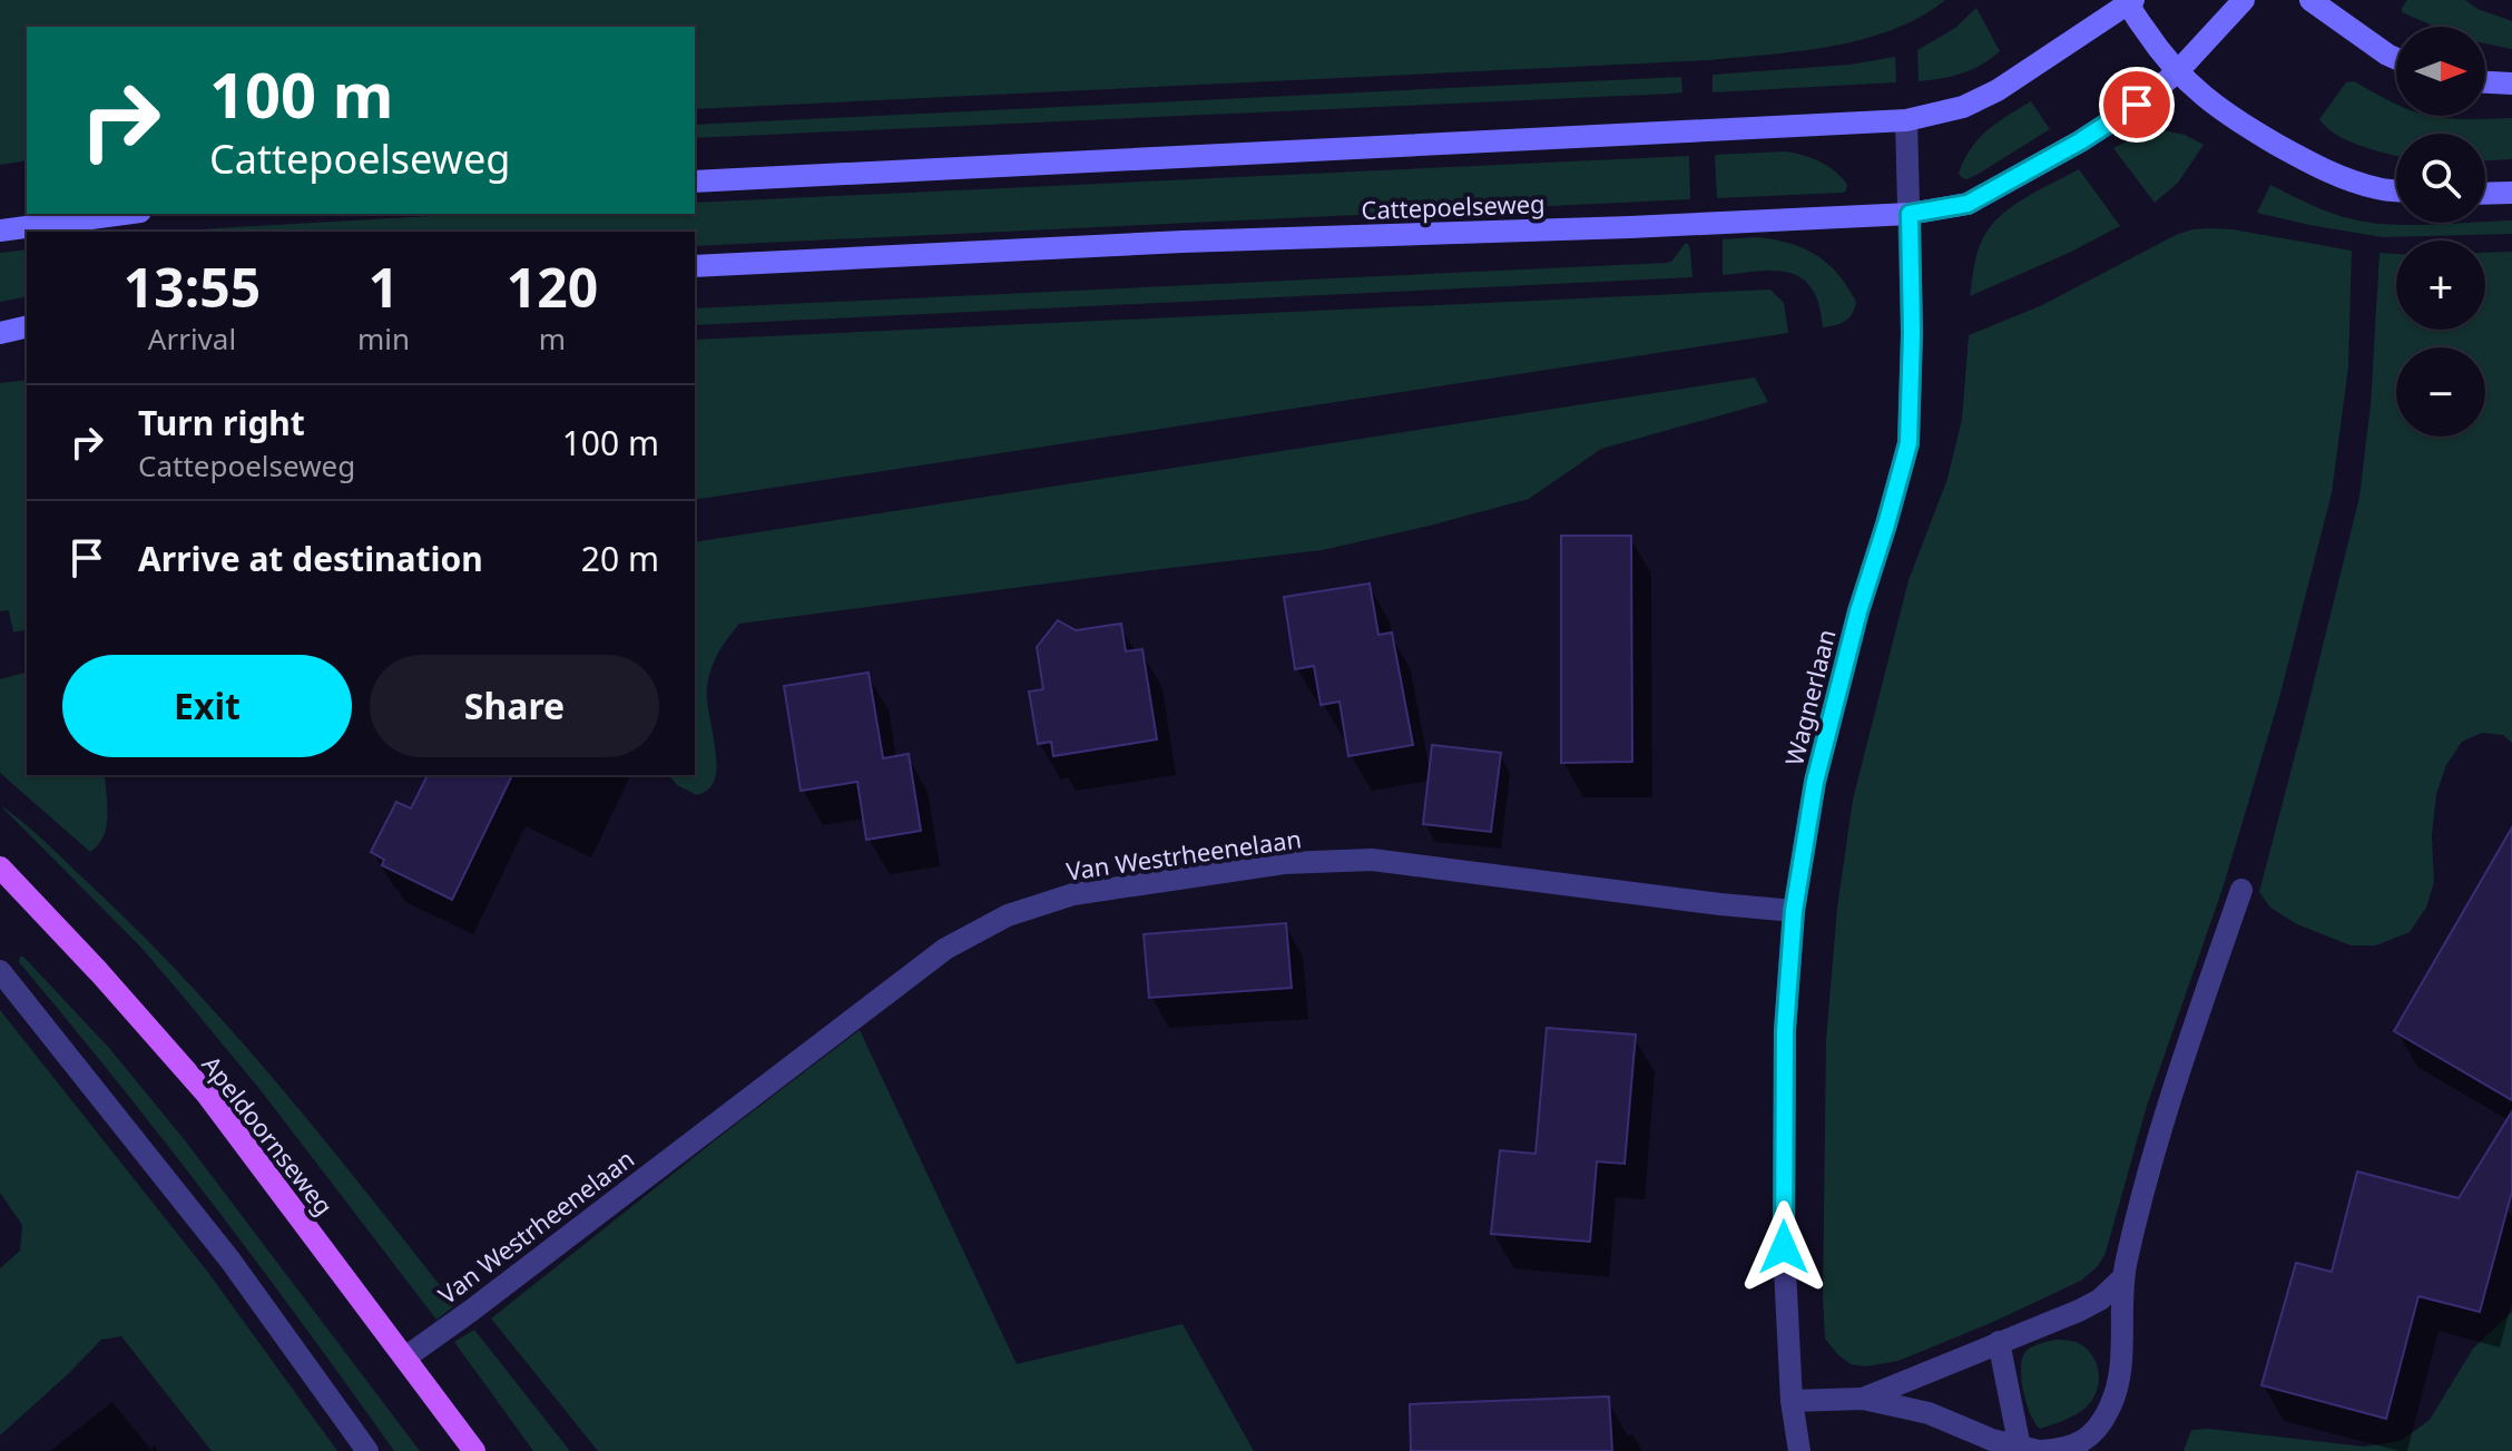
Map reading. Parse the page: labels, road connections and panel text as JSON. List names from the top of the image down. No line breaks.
{"streets":{"main road":["Apeldoornseweg"],"street":["Cattepoelseweg","Wagnerlaan","Van Westrheenelaan"]},"crossings":[["Cattepoelseweg","Wagnerlaan"],["Wagnerlaan","Van Westrheenelaan"],["Van Westrheenelaan","Apeldoornseweg"]],"north":"right","page":{"map_buttons":["+","−"],"turn":["100 m","Cattepoelseweg"],"eta":["13:55","Arrival","1","min","120","m"],"list":[{"name":"Turn right","note":"Cattepoelseweg","value":"100 m"},{"name":"Arrive at destination","value":"20 m"}],"buttons":["Exit","Share"]}}
